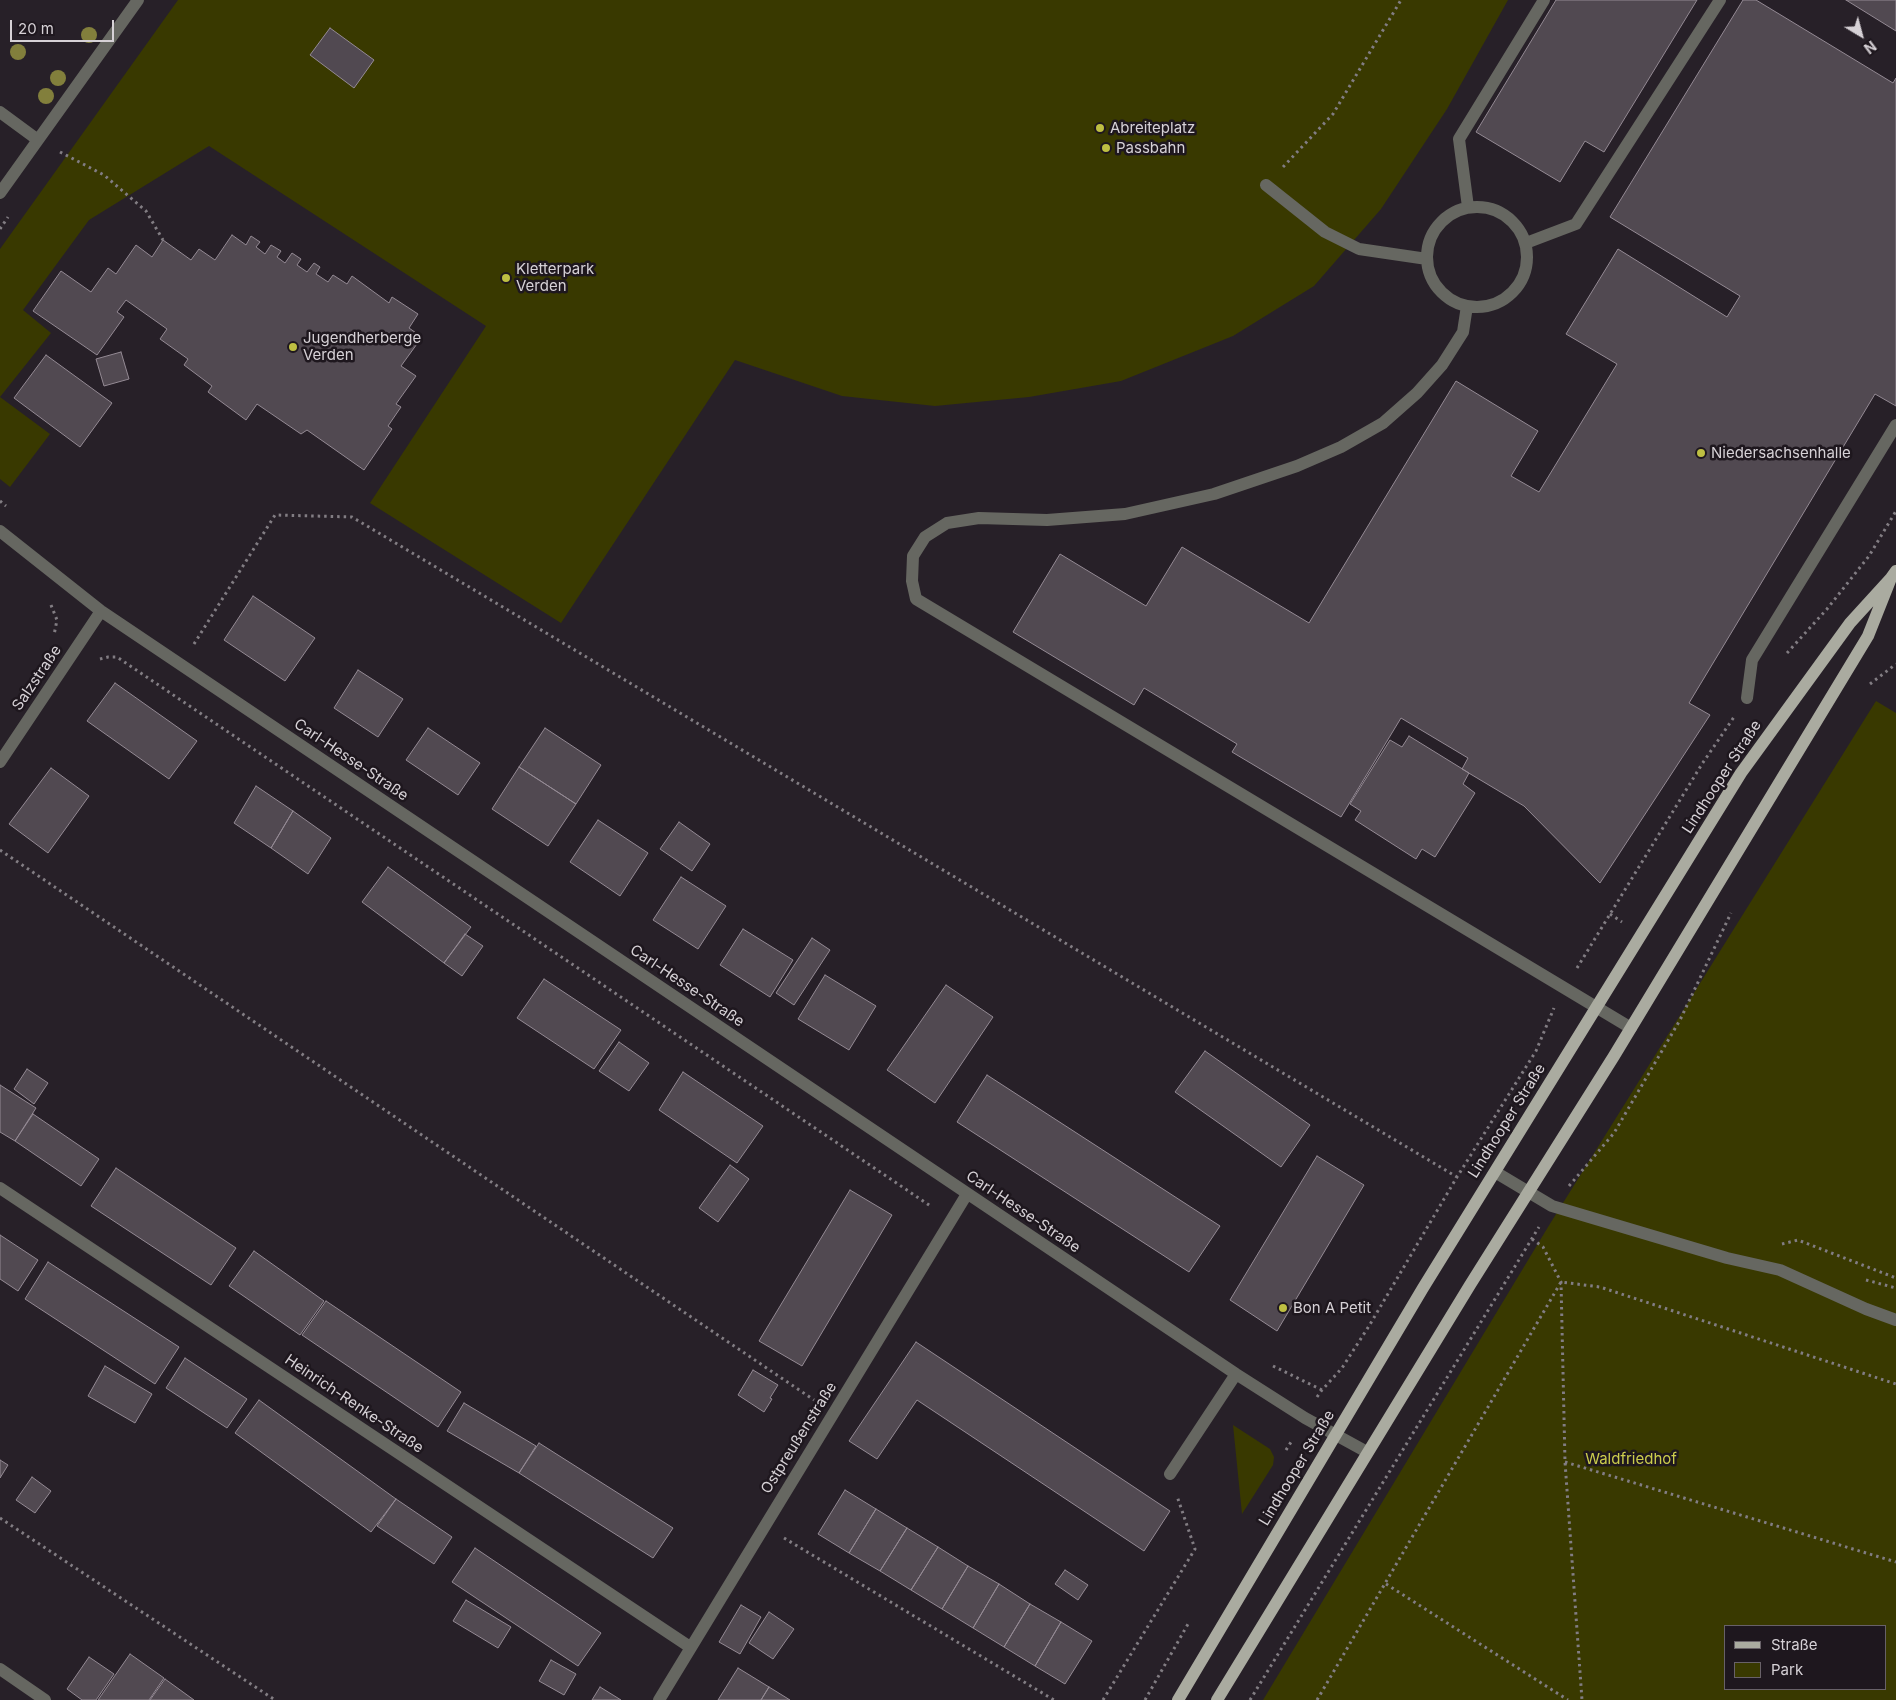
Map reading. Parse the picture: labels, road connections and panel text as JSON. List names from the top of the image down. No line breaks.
{"streets":{"main road":["Lindhooper Straße"],"street":["Salzstraße","Carl-Hesse-Straße","Heinrich-Renke-Straße","Ostpreußenstraße"]},"crossings":[["Salzstraße","Carl-Hesse-Straße"],["Carl-Hesse-Straße","Lindhooper Straße"],["Carl-Hesse-Straße","Ostpreußenstraße"],["Heinrich-Renke-Straße","Ostpreußenstraße"]],"parks":["Waldfriedhof"],"places":["Abreiteplatz","Passbahn","Kletterpark Verden","Jugendherberge Verden","Niedersachsenhalle","Bon A Petit"],"legend":["Straße","Park"],"scale_bar":"20 m","north":"bottom right"}
